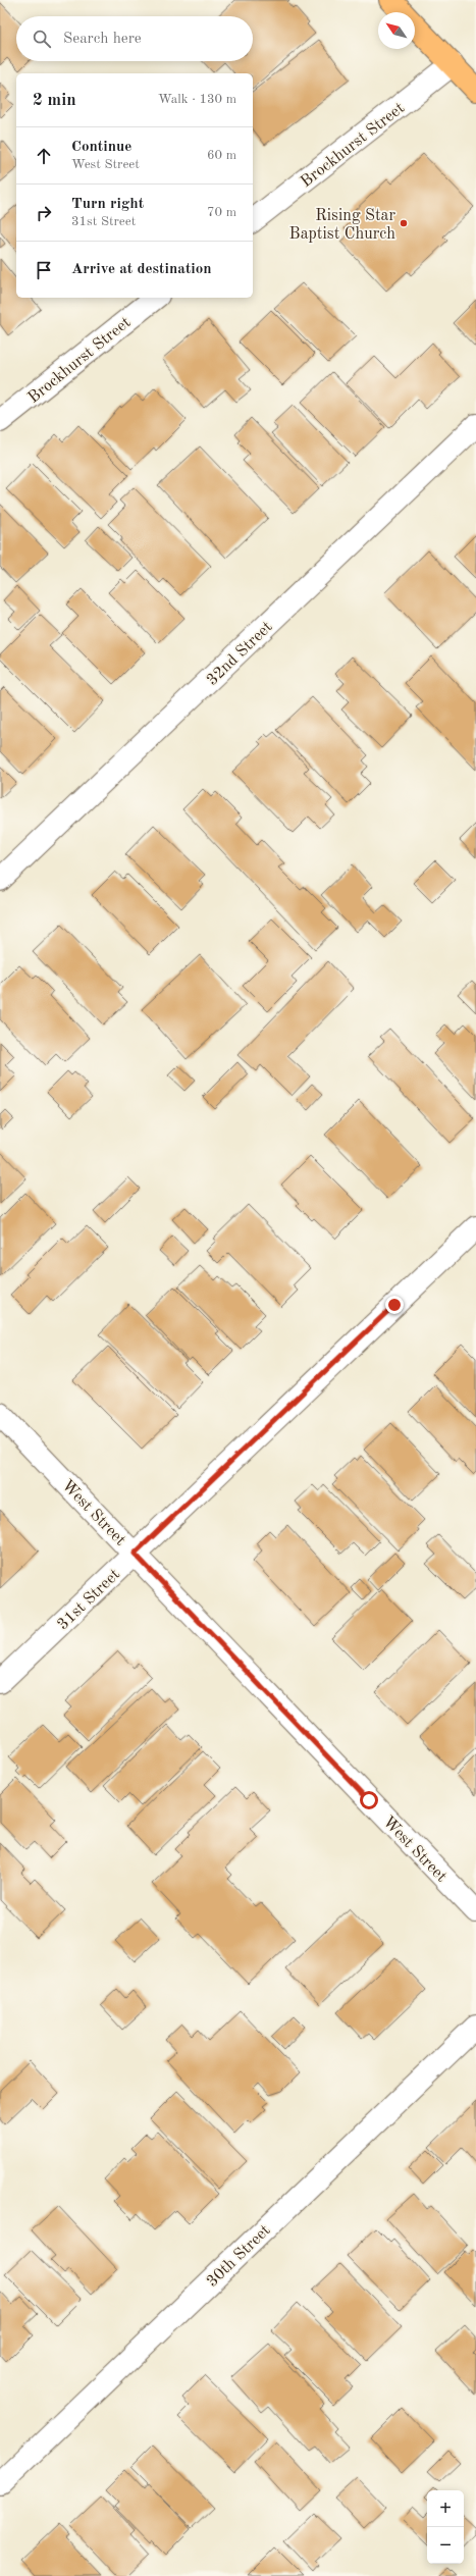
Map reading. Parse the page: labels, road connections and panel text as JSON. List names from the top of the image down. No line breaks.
{"streets":{"street":["Brockhurst Street","32nd Street","West Street","31st Street","30th Street"]},"crossings":[["West Street","31st Street"]],"places":["Rising Star Baptist Church"],"north":"top left","page":{"search":"Search here","heading":["2 min","Walk · 130 m"],"list":[["Continue","West Street","60 m"],["Turn right","31st Street","70 m"],"Arrive at destination"],"map_buttons":["+","−"]}}
